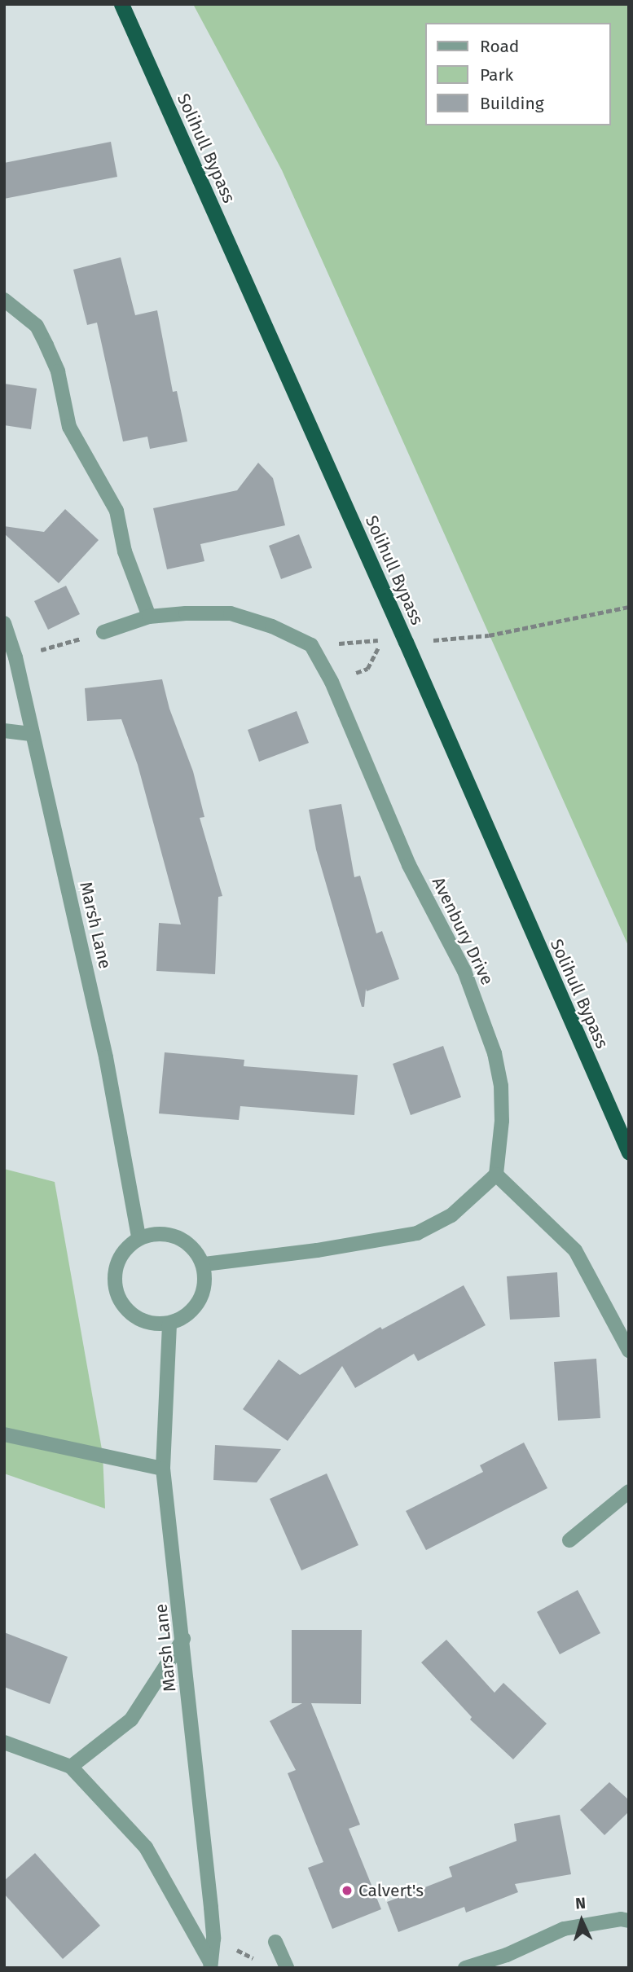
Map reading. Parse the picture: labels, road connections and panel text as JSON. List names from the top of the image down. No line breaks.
{"streets":{"highway":["Solihull Bypass"],"street":["Marsh Lane","Avenbury Drive"]},"places":["Calvert's"],"legend":["Road","Park","Building"],"north":"top"}
